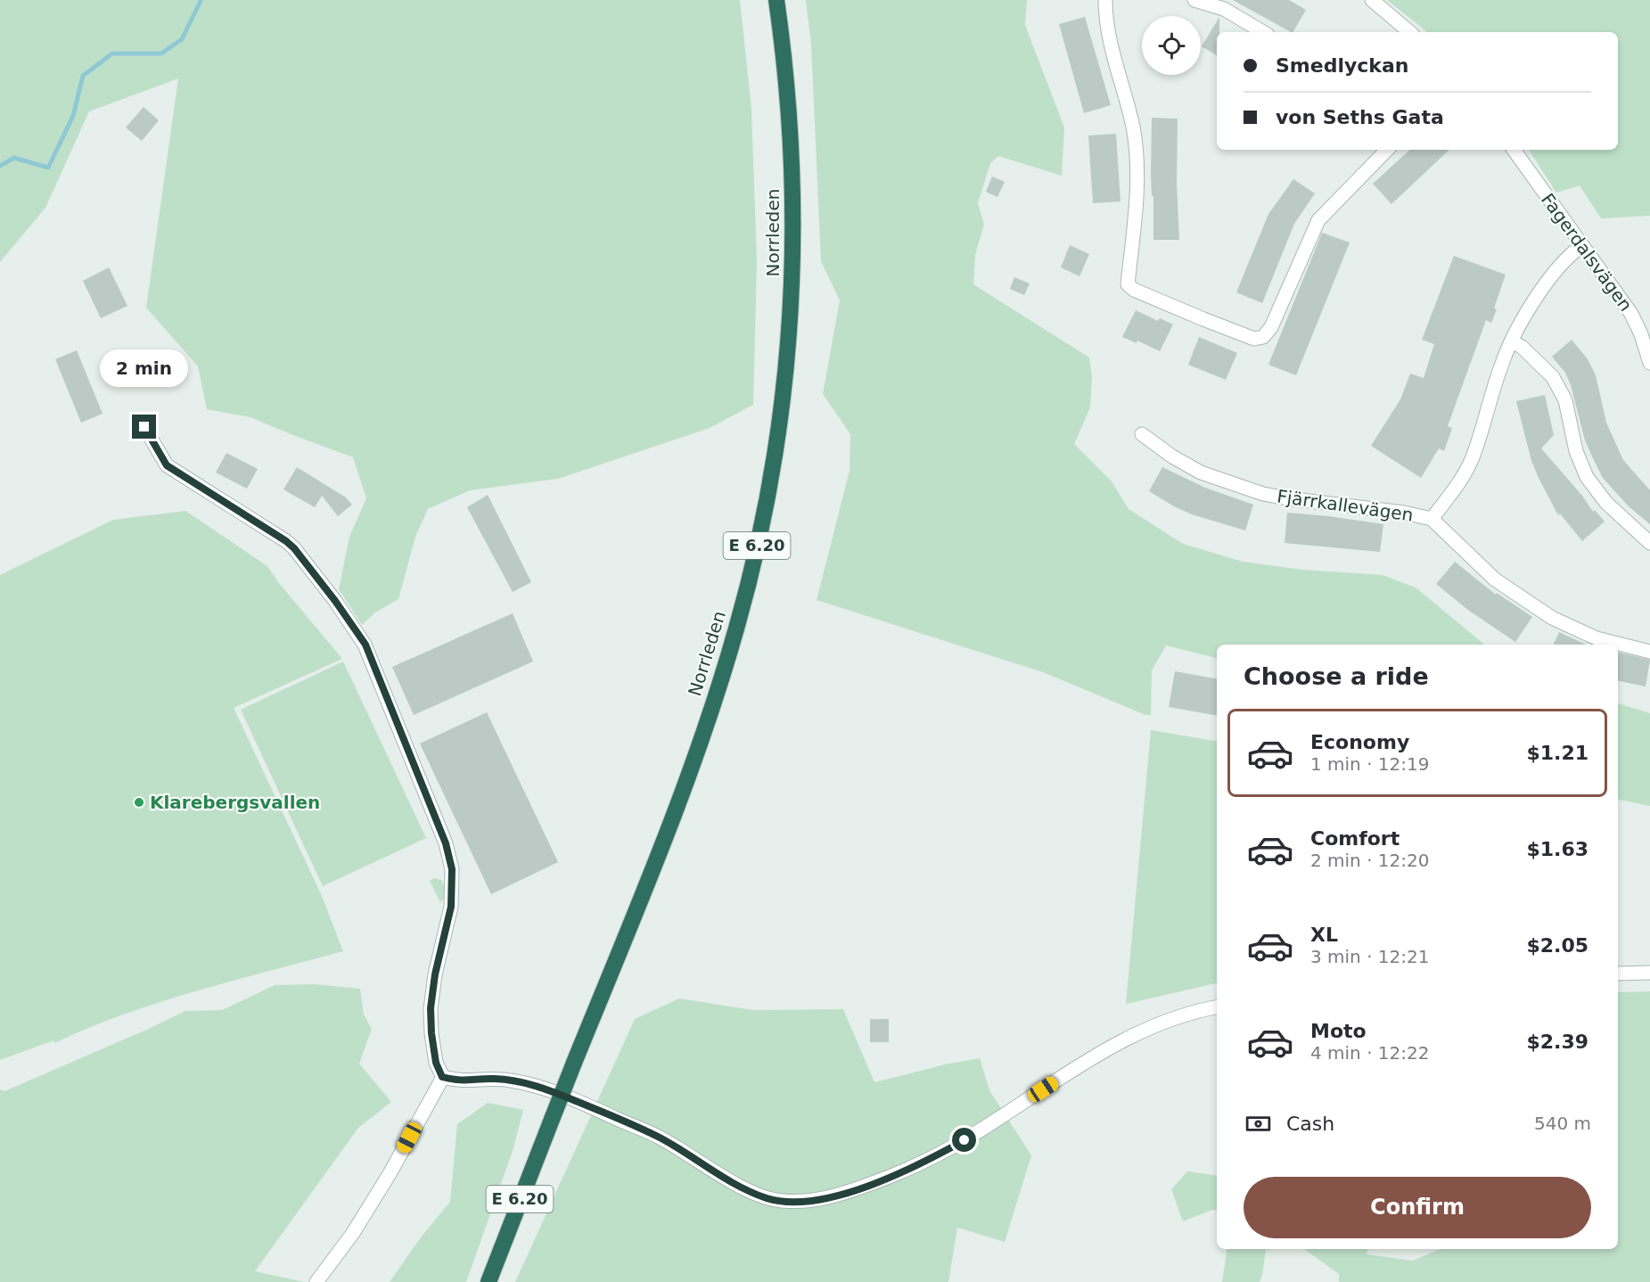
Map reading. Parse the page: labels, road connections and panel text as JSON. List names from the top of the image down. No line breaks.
{"streets":{"highway":["Norrleden","E 6.20"],"street":["Fagerdalsvägen","Fjärrkallevägen"]},"places":["Klarebergsvallen"],"page":{"banner":["Smedlyckan","von Seths Gata"],"bubble":"2 min","heading":"Choose a ride","list":[{"name":"Economy","note":"1 min · 12:19","value":"$1.21"},{"name":"Comfort","note":"2 min · 12:20","value":"$1.63"},{"name":"XL","note":"3 min · 12:21","value":"$2.05"},{"name":"Moto","note":"4 min · 12:22","value":"$2.39"}],"pay":["Cash","540 m"],"buttons":"Confirm"}}
